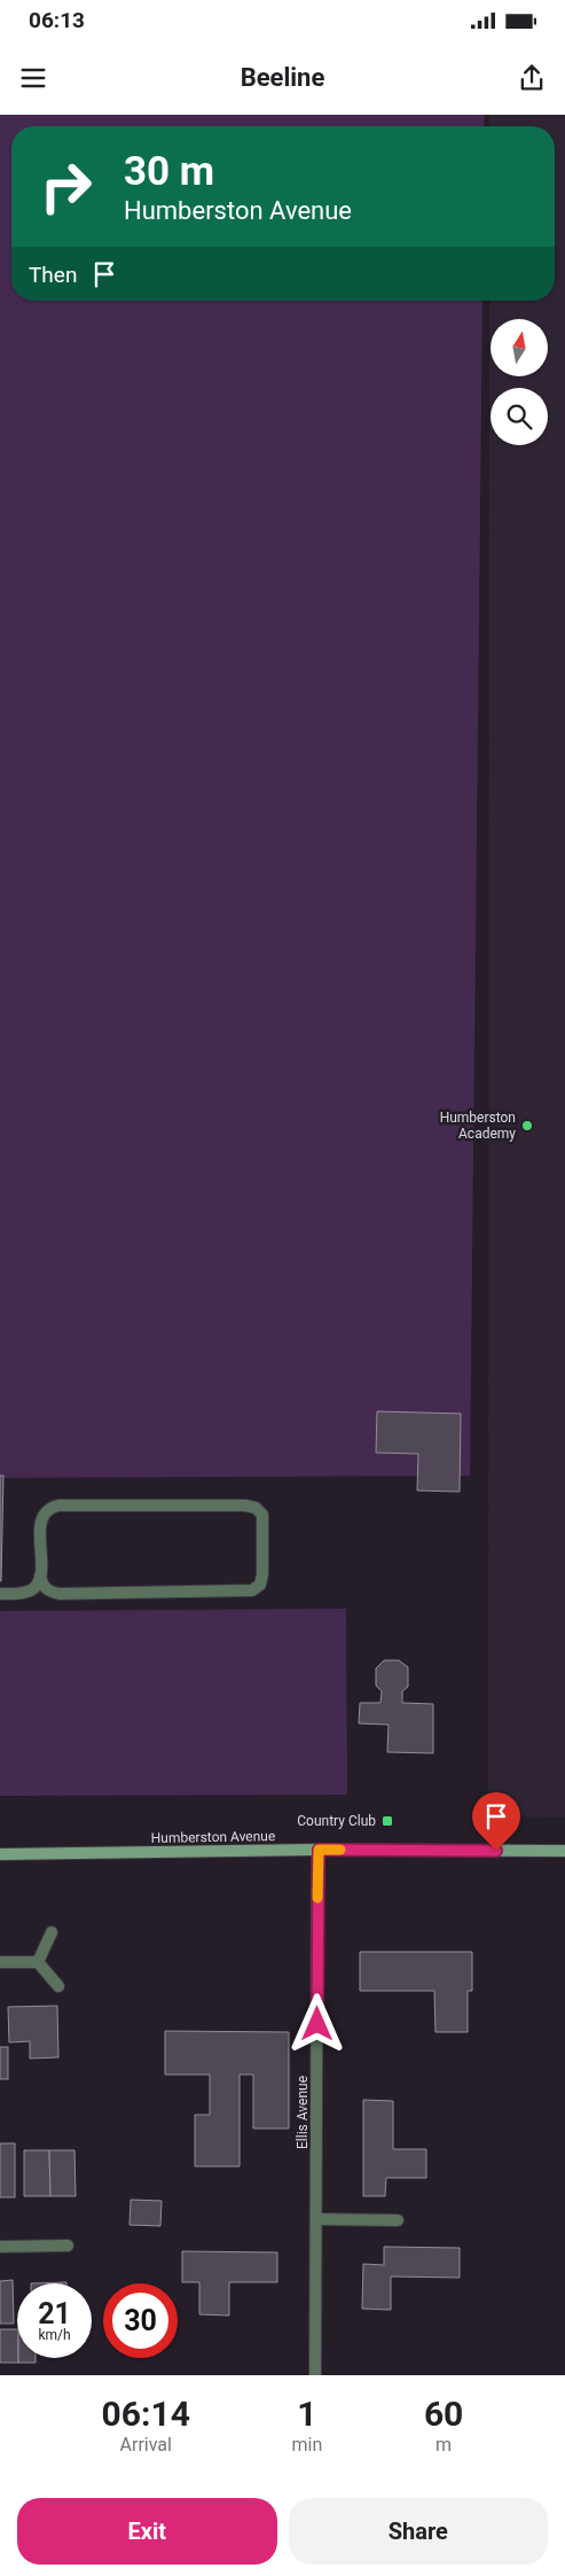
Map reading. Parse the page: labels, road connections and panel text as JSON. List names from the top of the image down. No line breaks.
{"streets":{"main road":["Humberston Avenue"],"street":["Ellis Avenue"]},"crossings":[["Humberston Avenue","Ellis Avenue"]],"places":{"other":["Humberston Academy"],"transit":["Country Club"]},"north":"top","page":{"status":"06:13","header":"Beeline","turn":["30 m","Humberston Avenue"],"then":"Then","speed":"21 km/h","limit":"30","eta":["06:14","Arrival","1","min","60","m"],"buttons":["Exit","Share"]}}
